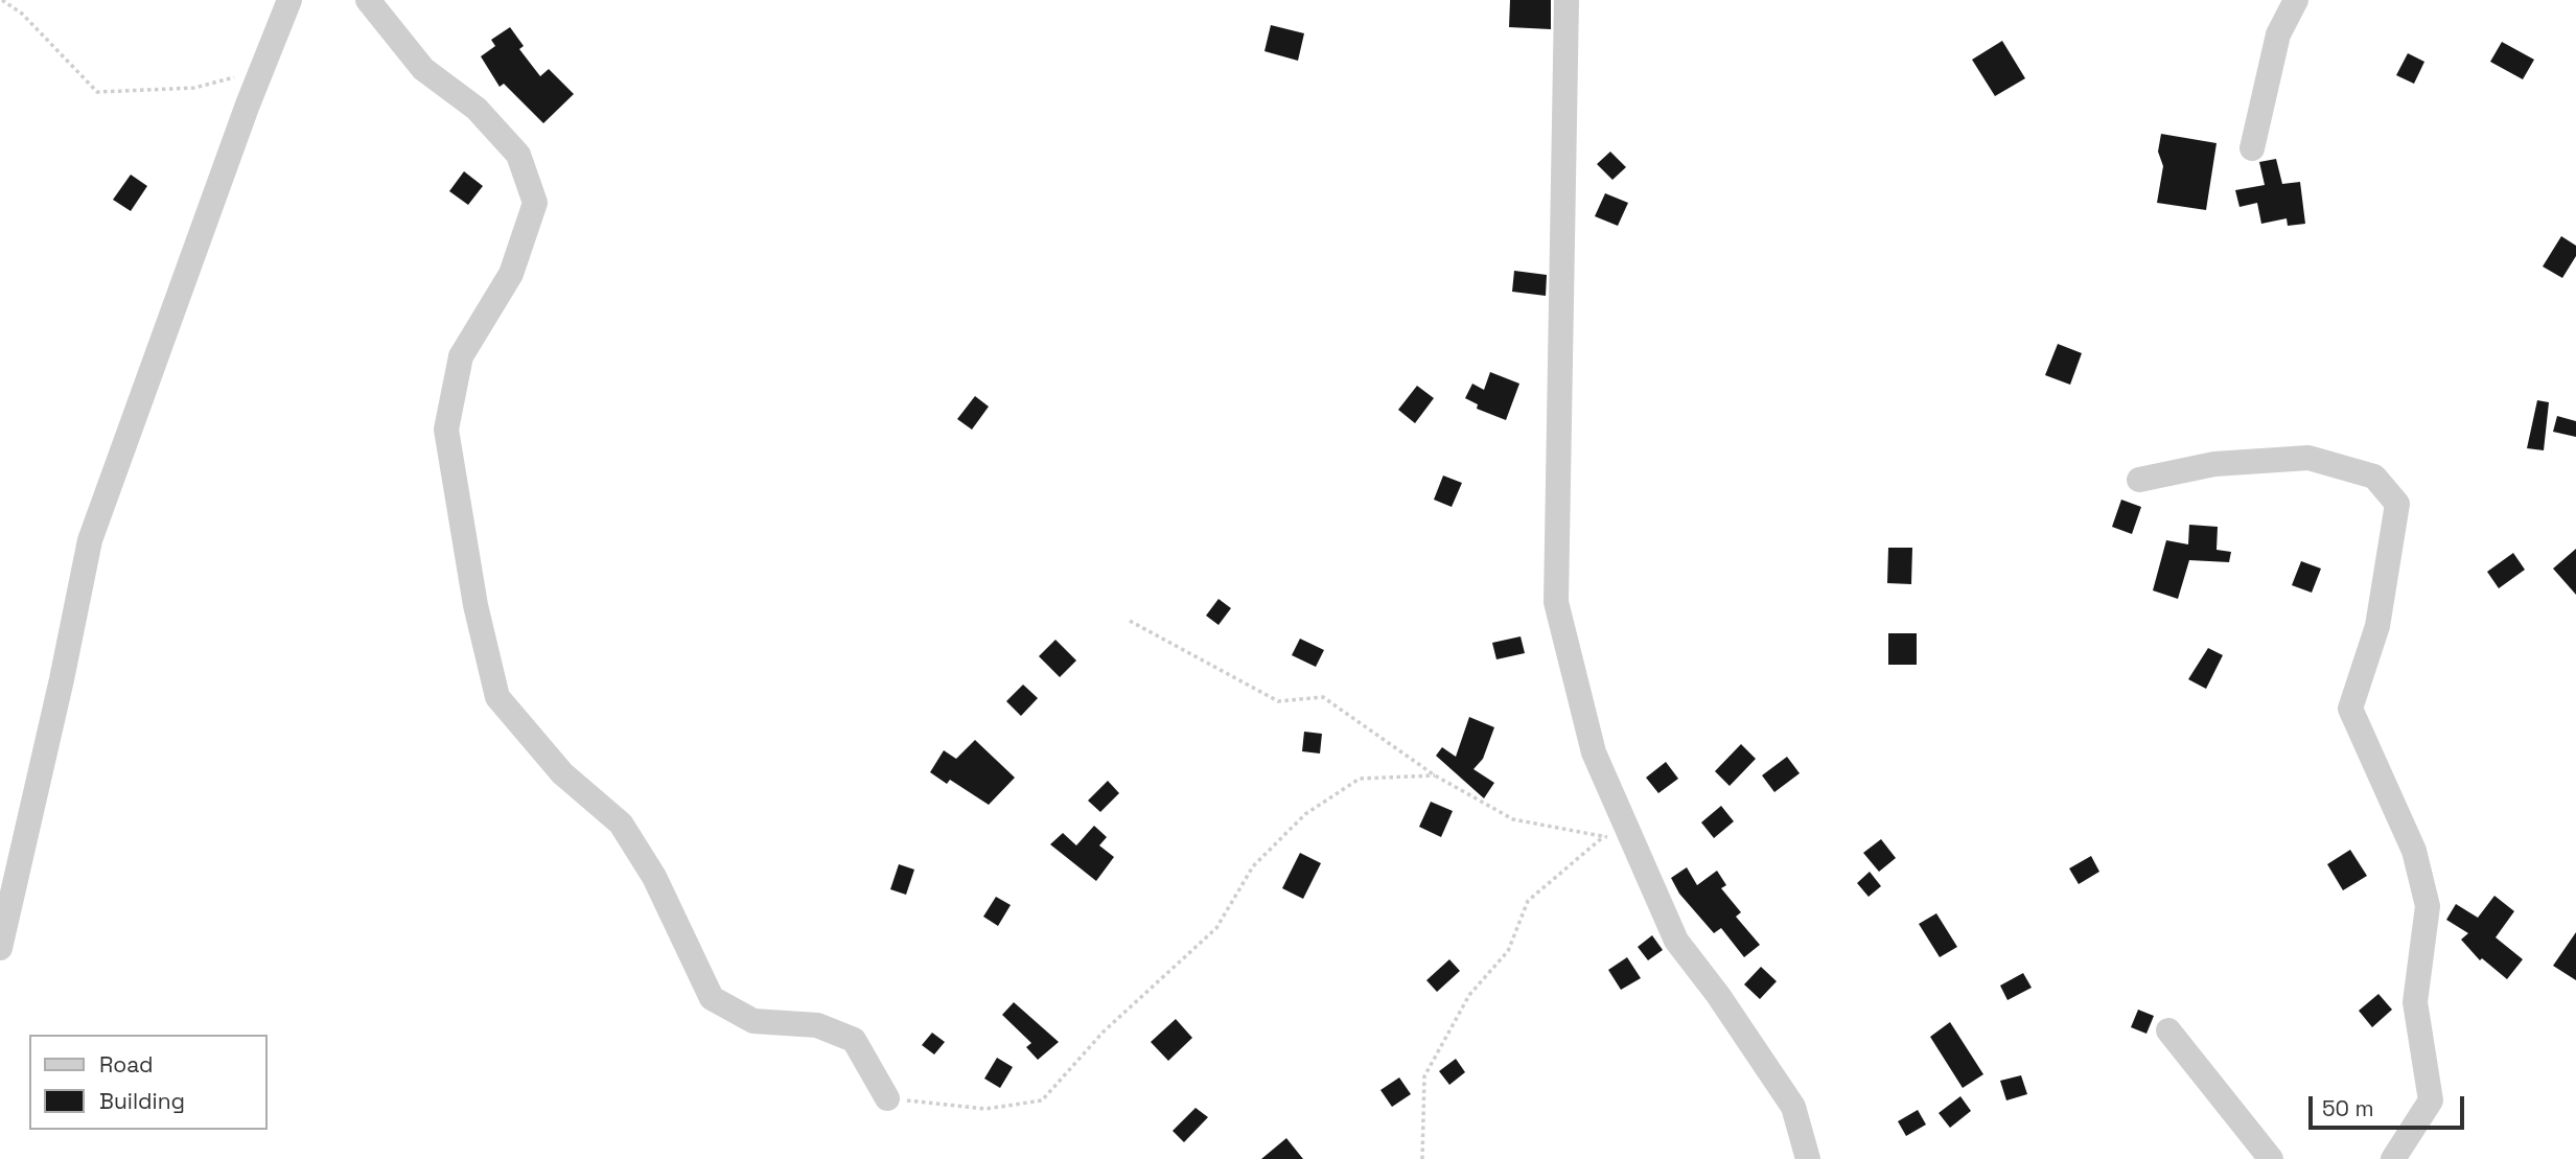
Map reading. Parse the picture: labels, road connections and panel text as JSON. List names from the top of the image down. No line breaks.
{"legend":["Road","Building"],"scale_bar":"50 m"}
